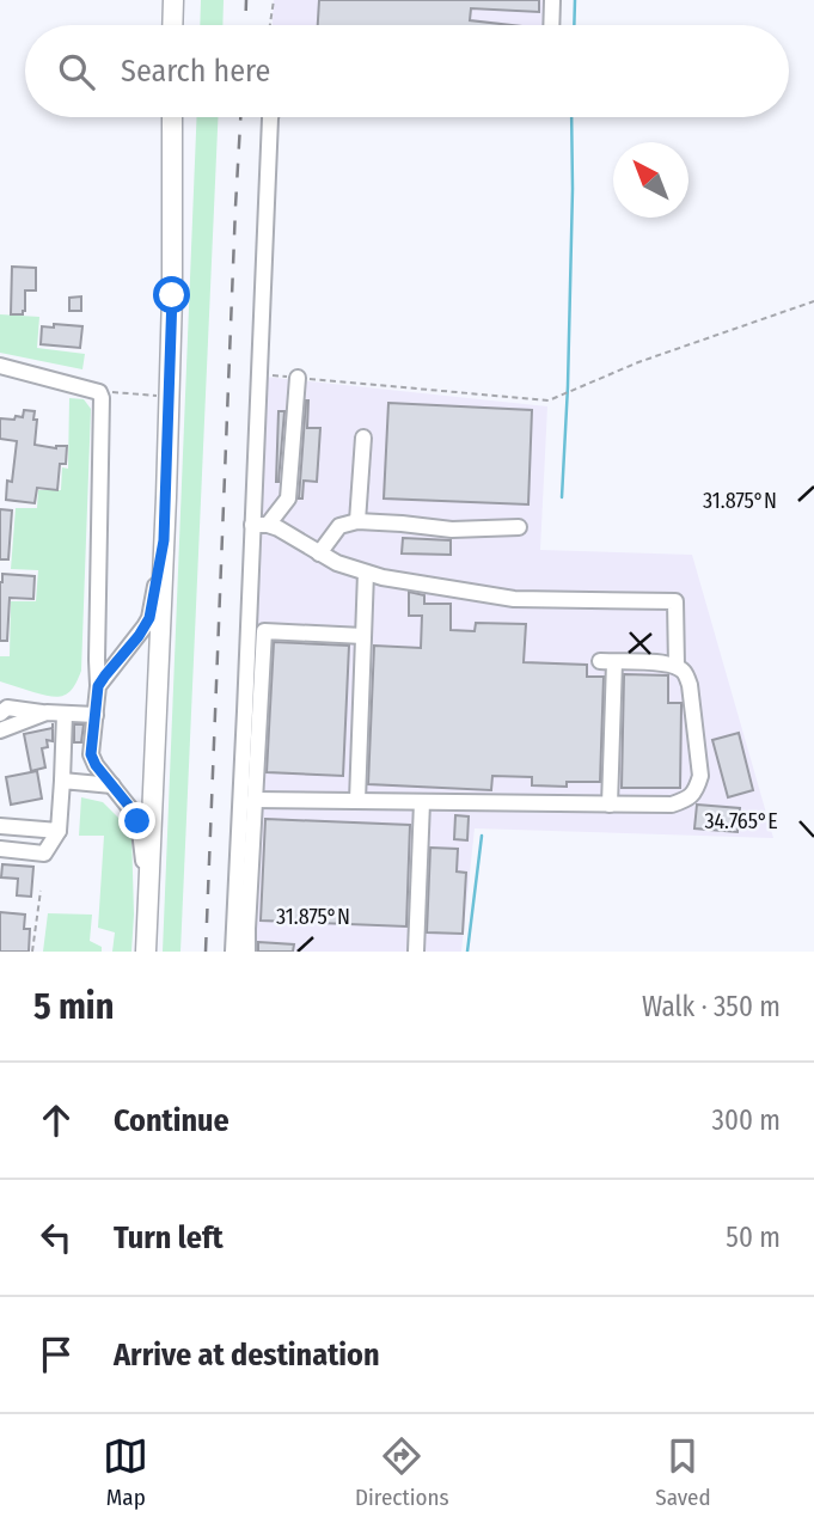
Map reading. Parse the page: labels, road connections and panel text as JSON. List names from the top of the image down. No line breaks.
{"north":"top left","page":{"search":"Search here","heading":["5 min","Walk · 350 m"],"list":[["Continue","300 m"],["Turn left","50 m"],"Arrive at destination"],"nav":["Map","Directions","Saved"]},"coordinates":["31.875°N","34.765°E"]}
